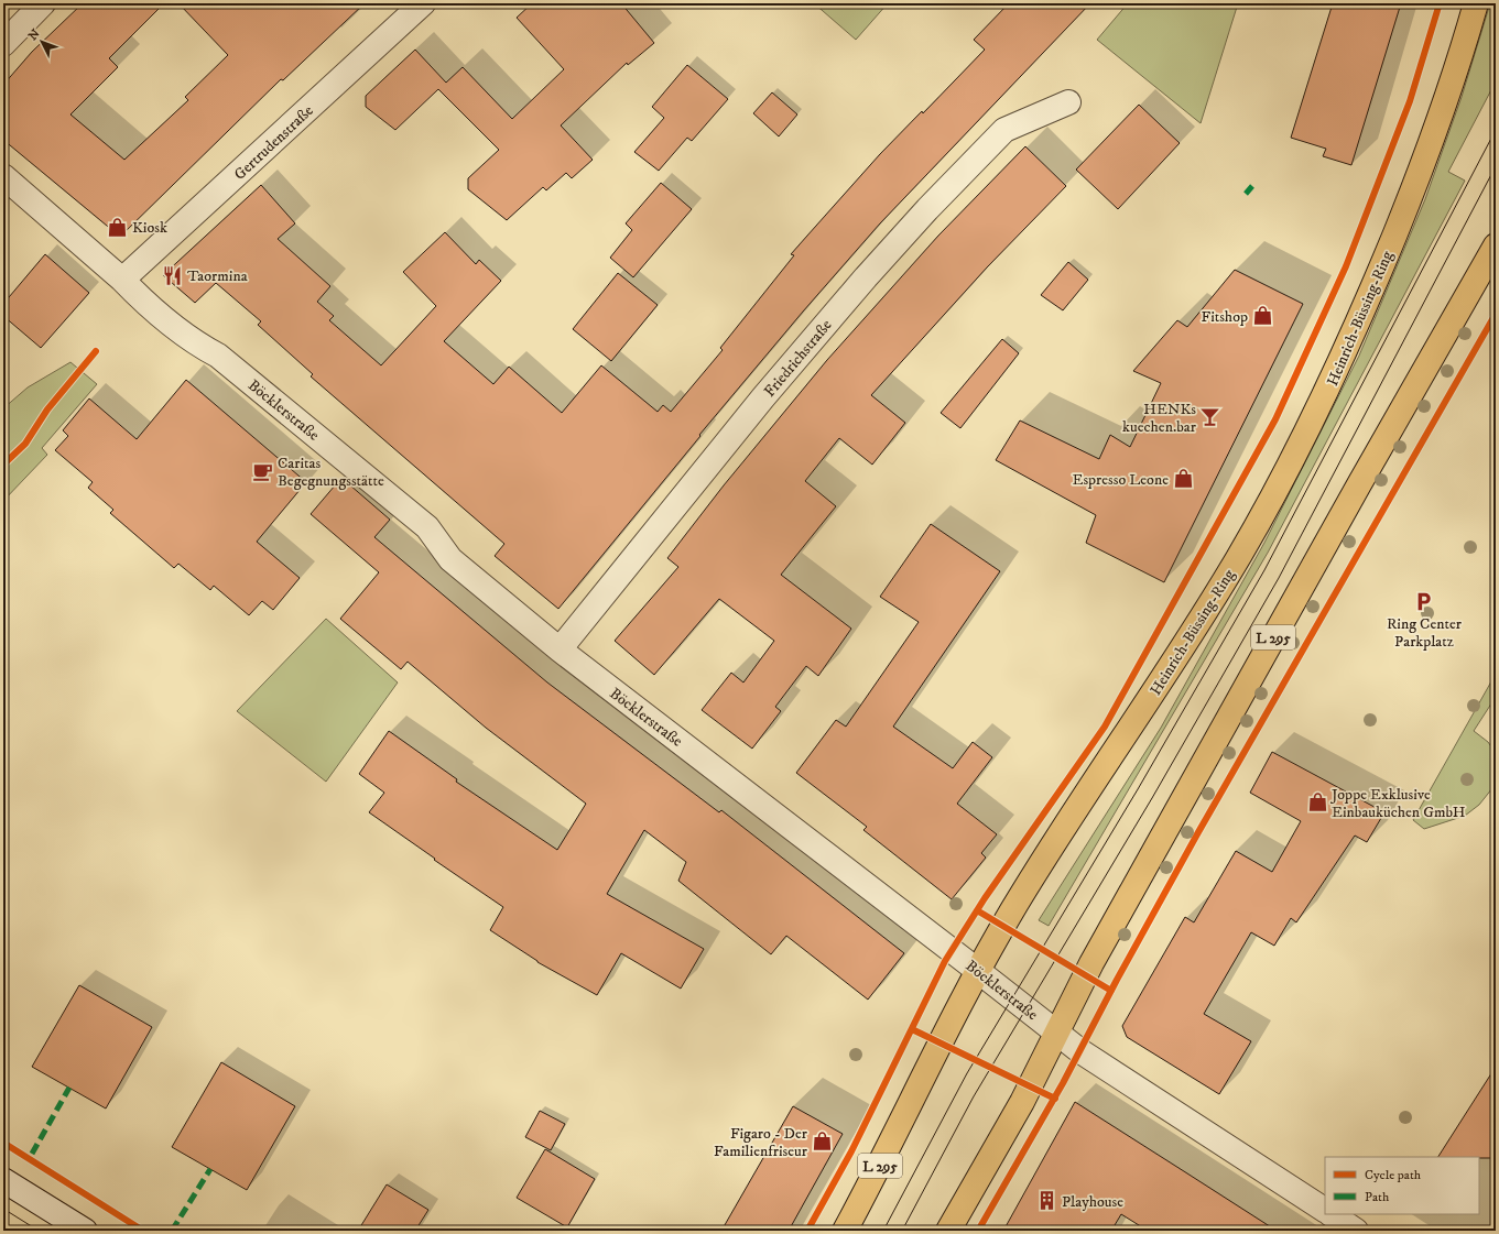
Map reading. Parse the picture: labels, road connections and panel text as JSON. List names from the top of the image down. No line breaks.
{"streets":{"main road":["Heinrich-Büssing-Ring","L 295"],"street":["Gertrudenstraße","Friedrichstraße","Böcklerstraße"]},"crossings":[["Gertrudenstraße","Böcklerstraße"],["Heinrich-Büssing-Ring","Böcklerstraße"],["Friedrichstraße","Böcklerstraße"],["Böcklerstraße","L 295"]],"places":{"shop":["Kiosk","Fitshop","Espresso Leone","Joppe Exklusive Einbauküchen GmbH","Figaro - Der Familienfriseur"],"restaurant":["Taormina"],"bar":["HENKs kuechen.bar"],"cafe":["Caritas Begegnungsstätte"],"parking":["Ring Center Parkplatz"],"building":["Playhouse"]},"legend":["Cycle path","Path"],"north":"top left"}
